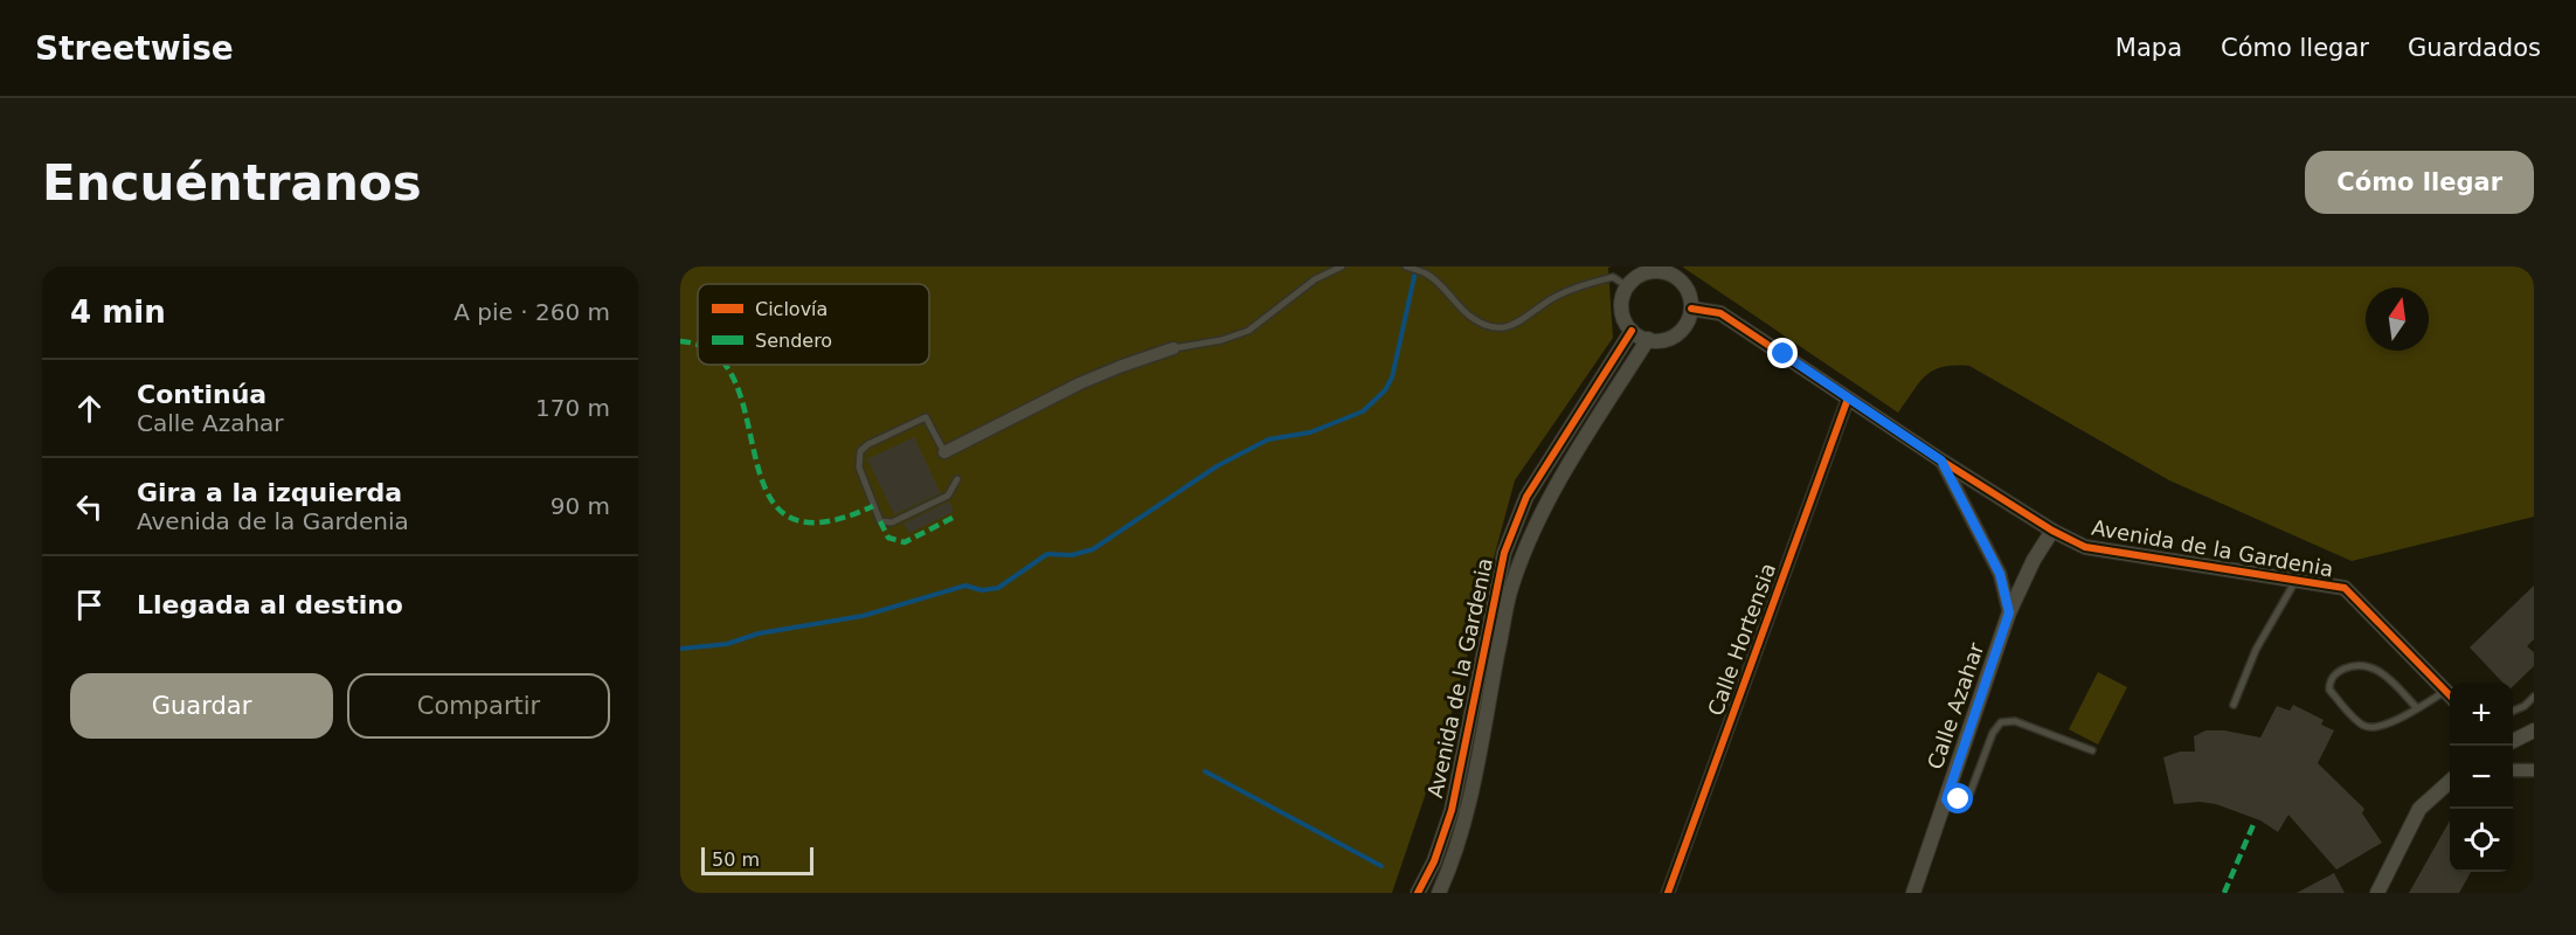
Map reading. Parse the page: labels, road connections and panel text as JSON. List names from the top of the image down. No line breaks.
{"streets":{"street":["Avenida de la Gardenia","Calle Hortensia","Calle Azahar"]},"crossings":[["Avenida de la Gardenia","Calle Hortensia"],["Avenida de la Gardenia","Calle Azahar"]],"legend":["Ciclovía","Sendero"],"scale_bar":"50 m","north":"top","page":{"header":"Streetwise","nav":["Mapa","Cómo llegar","Guardados"],"buttons":["Cómo llegar",["Guardar","Compartir"]],"title":"Encuéntranos","heading":["4 min","A pie · 260 m"],"list":[["Continúa","Calle Azahar","170 m"],["Gira a la izquierda","Avenida de la Gardenia","90 m"],"Llegada al destino"],"map_buttons":["+","−"],"scale":"50 m"}}
